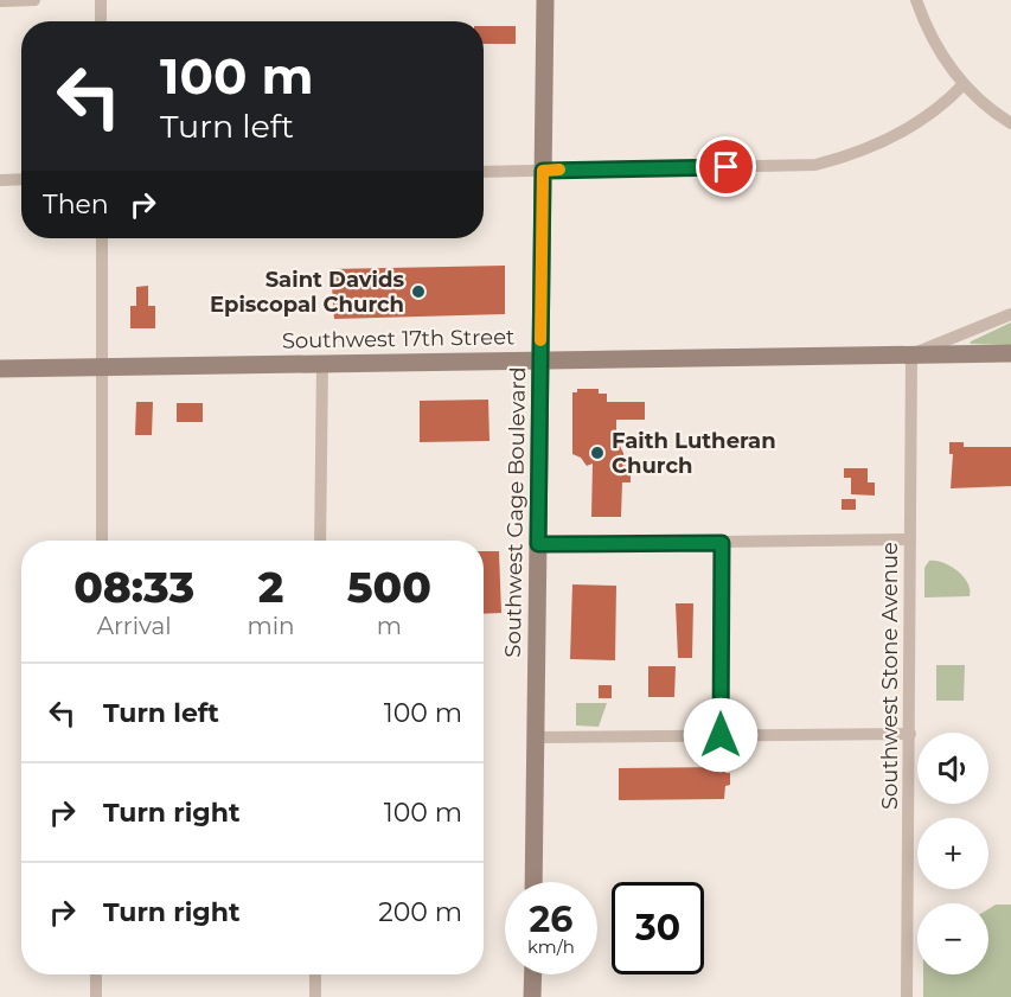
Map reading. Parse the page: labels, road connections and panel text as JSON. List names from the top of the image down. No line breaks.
{"streets":{"main road":["Southwest 17th Street","Southwest Gage Boulevard"],"street":["Southwest Stone Avenue"]},"crossings":[["Southwest 17th Street","Southwest Gage Boulevard"],["Southwest 17th Street","Southwest Stone Avenue"]],"places":["Saint Davids Episcopal Church","Faith Lutheran Church"],"page":{"turn":["100 m","Turn left"],"then":"Then","eta":["08:33","Arrival","2","min","500","m"],"list":[{"name":"Turn left","value":"100 m"},{"name":"Turn right","value":"100 m"},{"name":"Turn right","value":"200 m"}],"map_buttons":["+","−"],"speed":"26 km/h","limit":"30"}}
